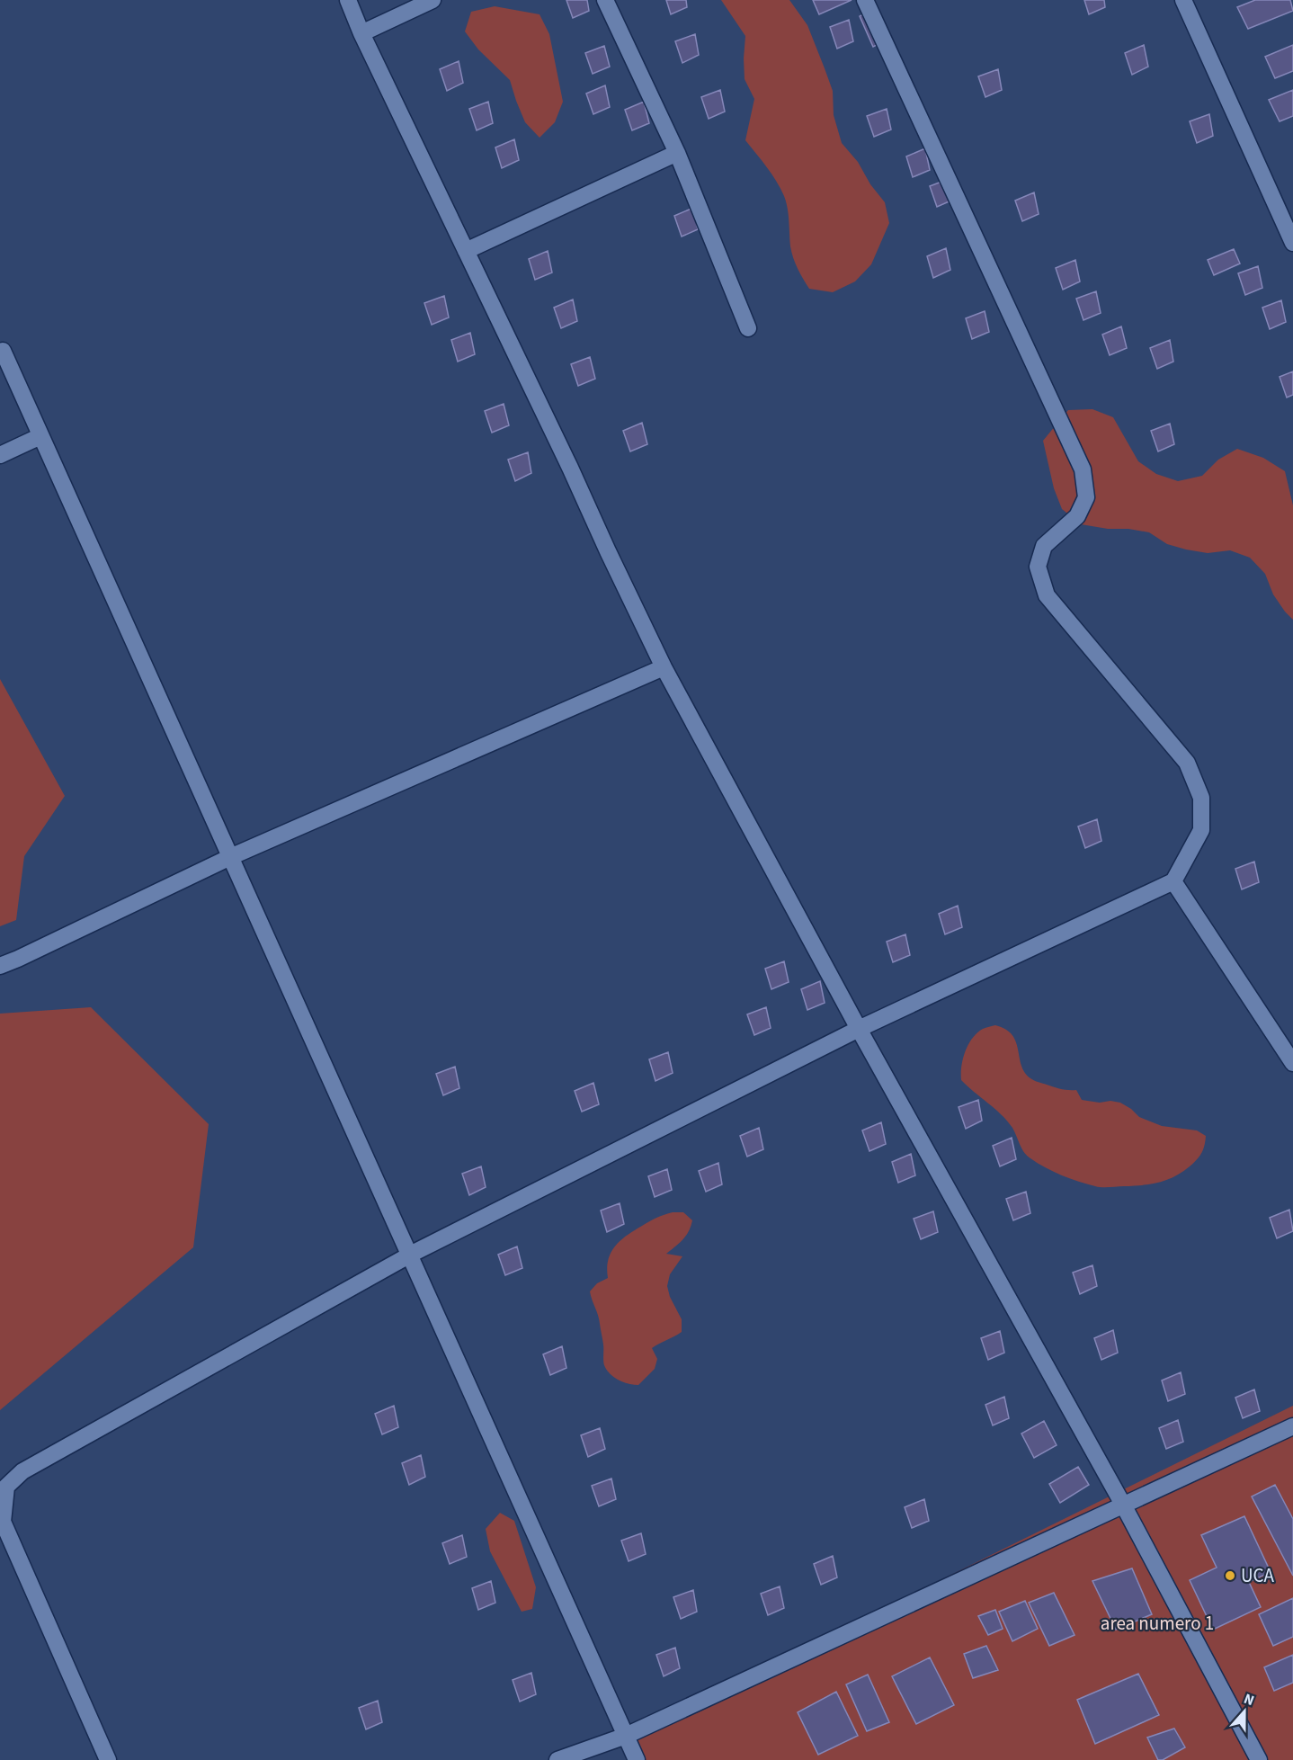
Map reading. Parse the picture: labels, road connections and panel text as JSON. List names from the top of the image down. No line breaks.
{"parks":["area numero 1"],"places":["UCA"],"north":"top"}
